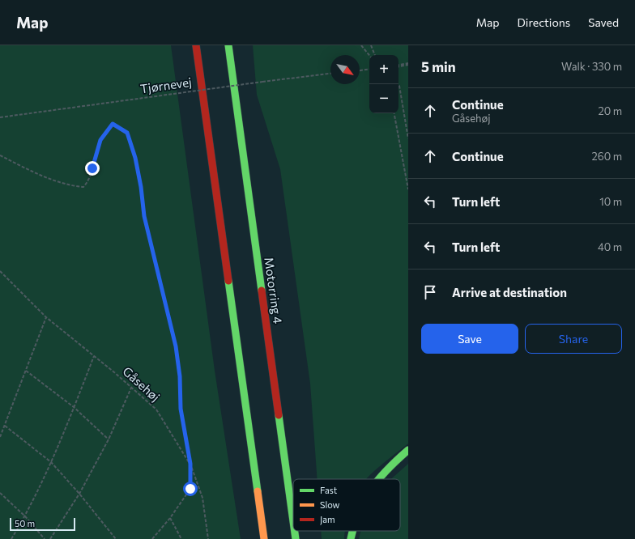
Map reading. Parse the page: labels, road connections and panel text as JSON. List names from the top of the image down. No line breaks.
{"streets":{"main road":["Motorring 4"],"path":["Tjørnevej","Gåsehøj"]},"legend":["Fast","Slow","Jam"],"scale_bar":"50 m","north":"bottom right","page":{"header":"Map","nav":["Map","Directions","Saved"],"heading":["5 min","Walk · 330 m"],"map_buttons":["+","−"],"list":[["Continue","Gåsehøj","20 m"],["Continue","260 m"],["Turn left","10 m"],["Turn left","40 m"],"Arrive at destination"],"buttons":["Save","Share"],"scale":"50 m"}}
